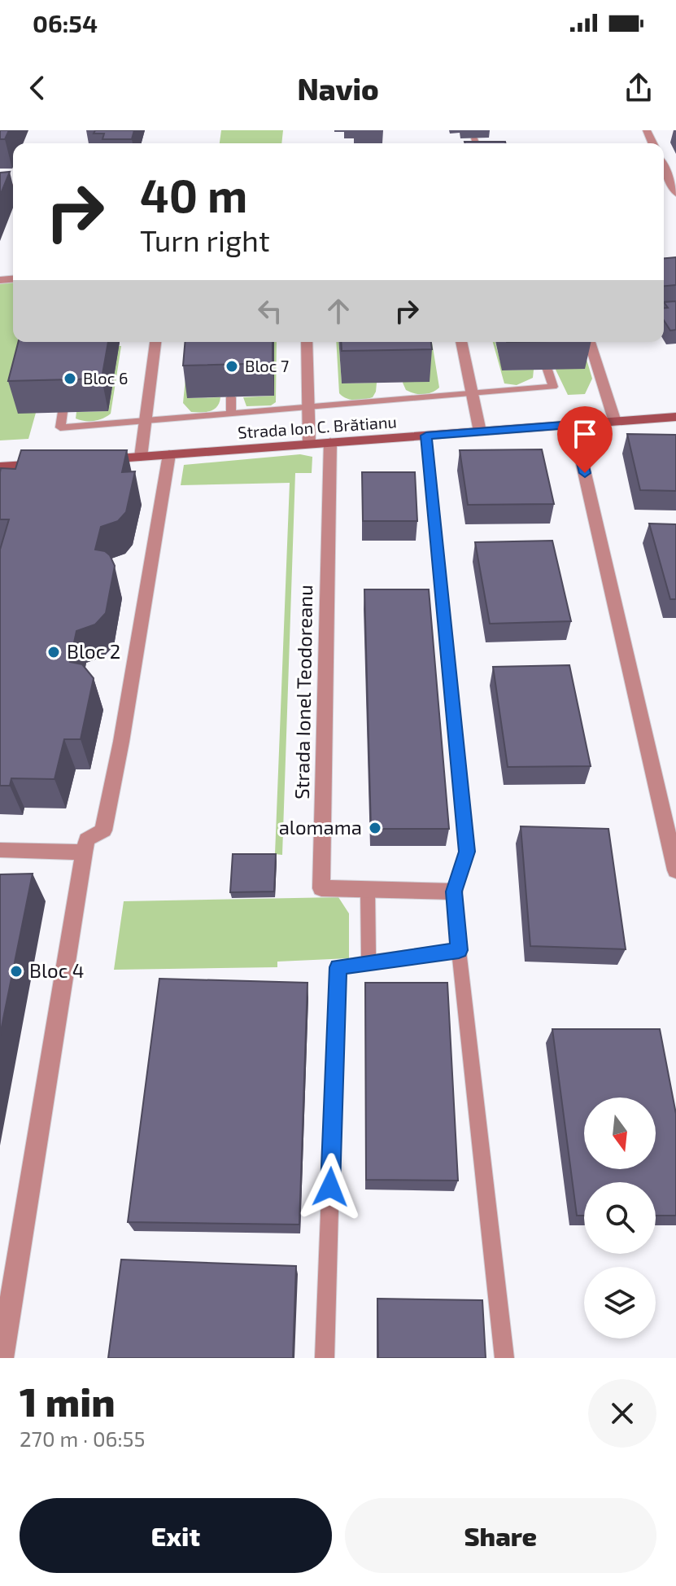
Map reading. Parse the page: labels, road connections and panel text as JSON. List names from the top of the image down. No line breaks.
{"streets":{"street":["Strada Ion C. Brătianu","Strada Ionel Teodoreanu"]},"crossings":[["Strada Ion C. Brătianu","Strada Ionel Teodoreanu"]],"places":["Bloc 7","Bloc 6","Bloc 2","alomama","Bloc 4"],"north":"bottom","page":{"status":"06:54","header":"Navio","turn":["40 m","Turn right"],"heading":["1 min","270 m · 06:55"],"buttons":["Exit","Share"]}}
